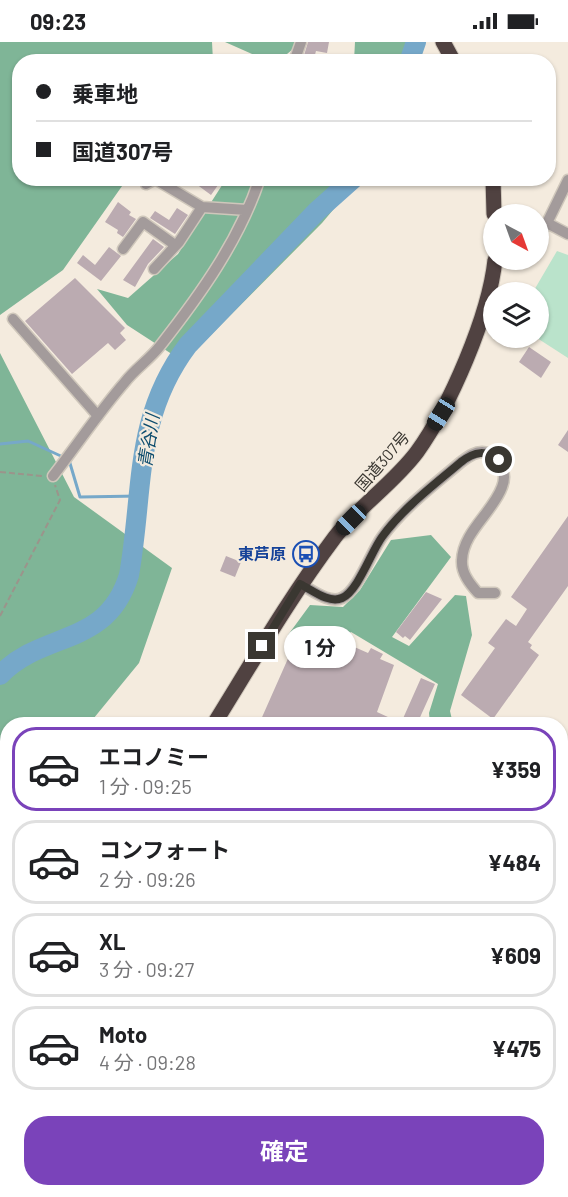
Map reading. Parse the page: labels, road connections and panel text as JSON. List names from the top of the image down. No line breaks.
{"streets":{"highway":["国道307号"]},"water":["青谷川"],"places":{"bus stop":["東芦原"]},"north":"bottom right","page":{"status":"09:23","banner":["乗車地","国道307号"],"bubble":"1 分","list":[{"name":"エコノミー","note":"1 分 · 09:25","value":"¥359"},{"name":"コンフォート","note":"2 分 · 09:26","value":"¥484"},{"name":"XL","note":"3 分 · 09:27","value":"¥609"},{"name":"Moto","note":"4 分 · 09:28","value":"¥475"}],"buttons":"確定"}}
